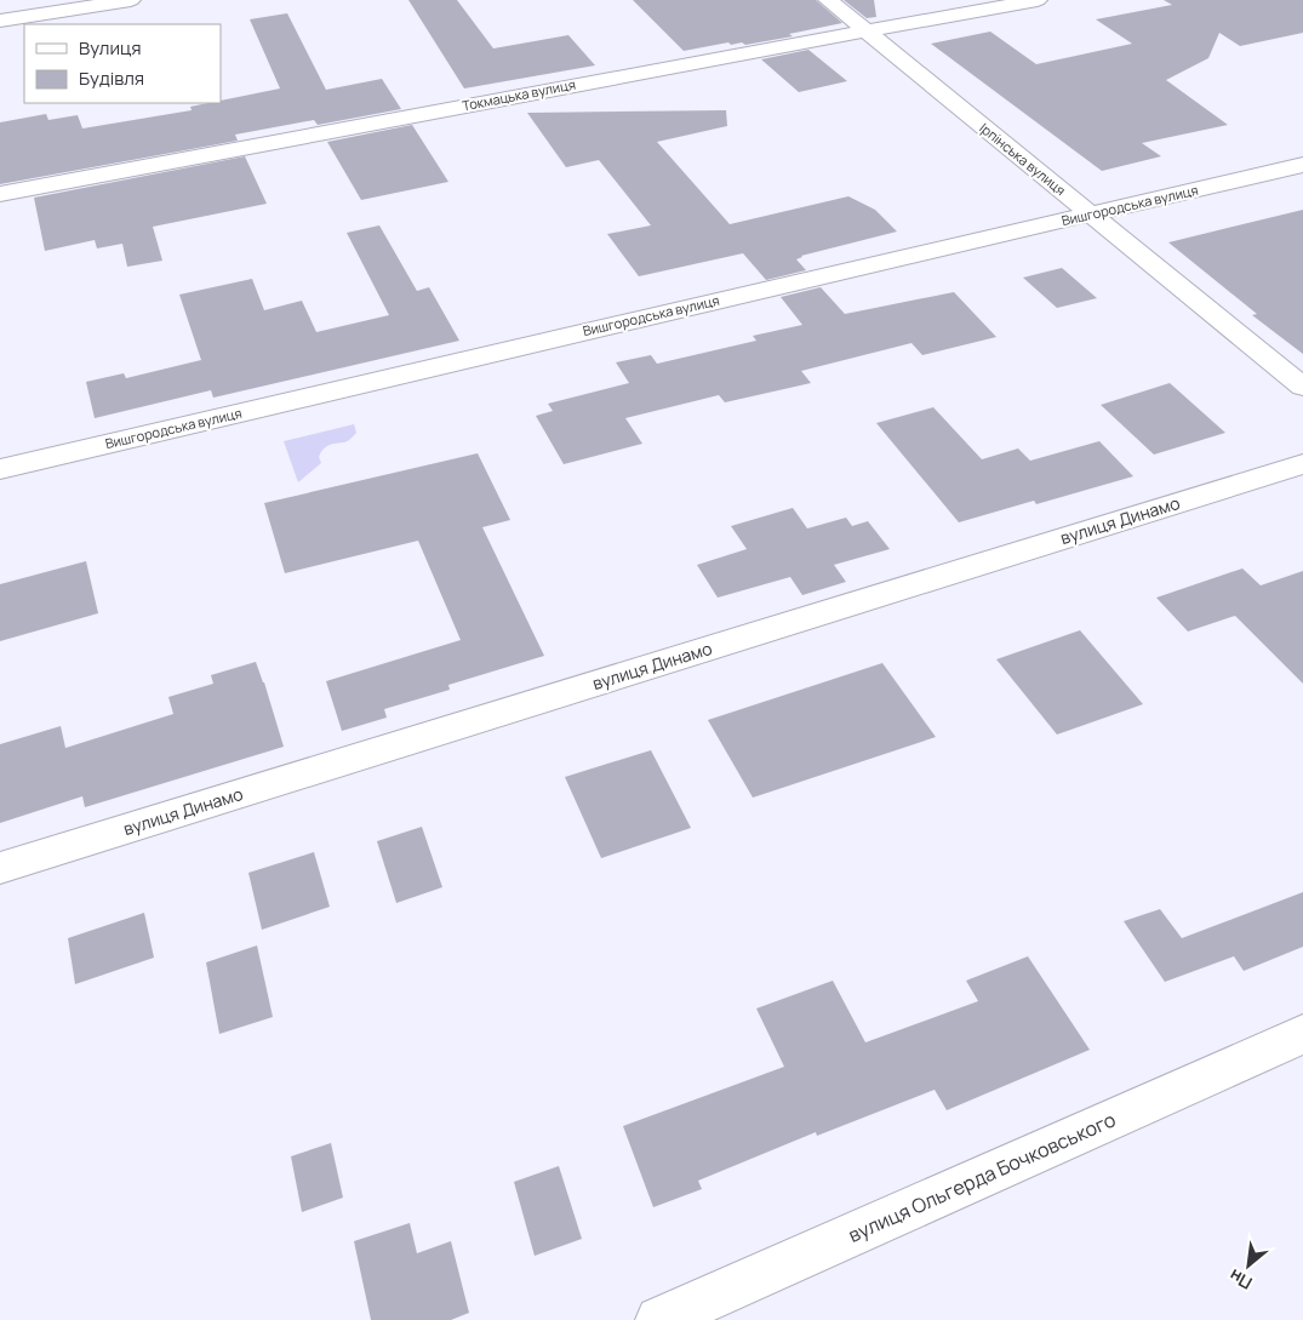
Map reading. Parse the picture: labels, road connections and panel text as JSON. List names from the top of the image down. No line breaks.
{"streets":{"street":["Токмацька вулиця","Ірпінська вулиця","Вишгородська вулиця","вулиця Динамо","вулиця Ольгерда Бочковського"]},"crossings":[["Токмацька вулиця","Ірпінська вулиця"],["Ірпінська вулиця","Вишгородська вулиця"]],"legend":["Вулиця","Будівля"],"north":"bottom left"}
